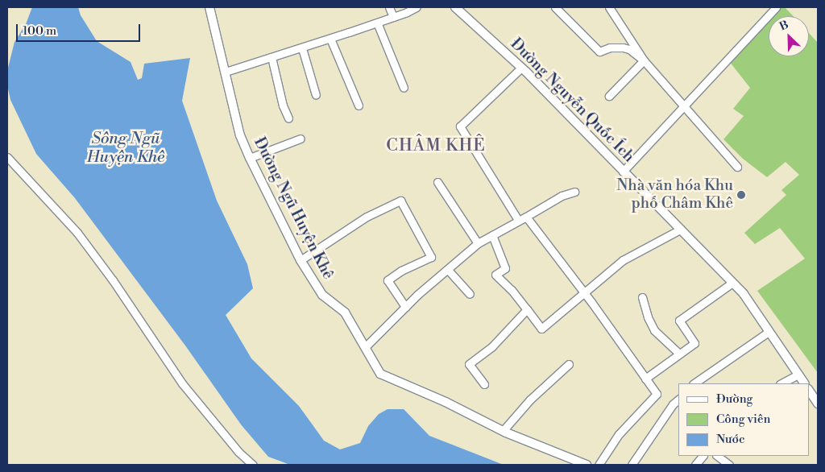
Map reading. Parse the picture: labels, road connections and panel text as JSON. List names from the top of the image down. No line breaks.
{"streets":{"street":["Đường Nguyễn Quốc Ích","Đường Ngũ Huyện Khê"]},"districts":["CHÂM KHÊ"],"water":["Sông Ngũ Huyện Khê"],"places":["Nhà văn hóa Khu phố Châm Khê"],"legend":["Đường","Công viên","Nước"],"scale_bar":"100 m","north":"top left"}
